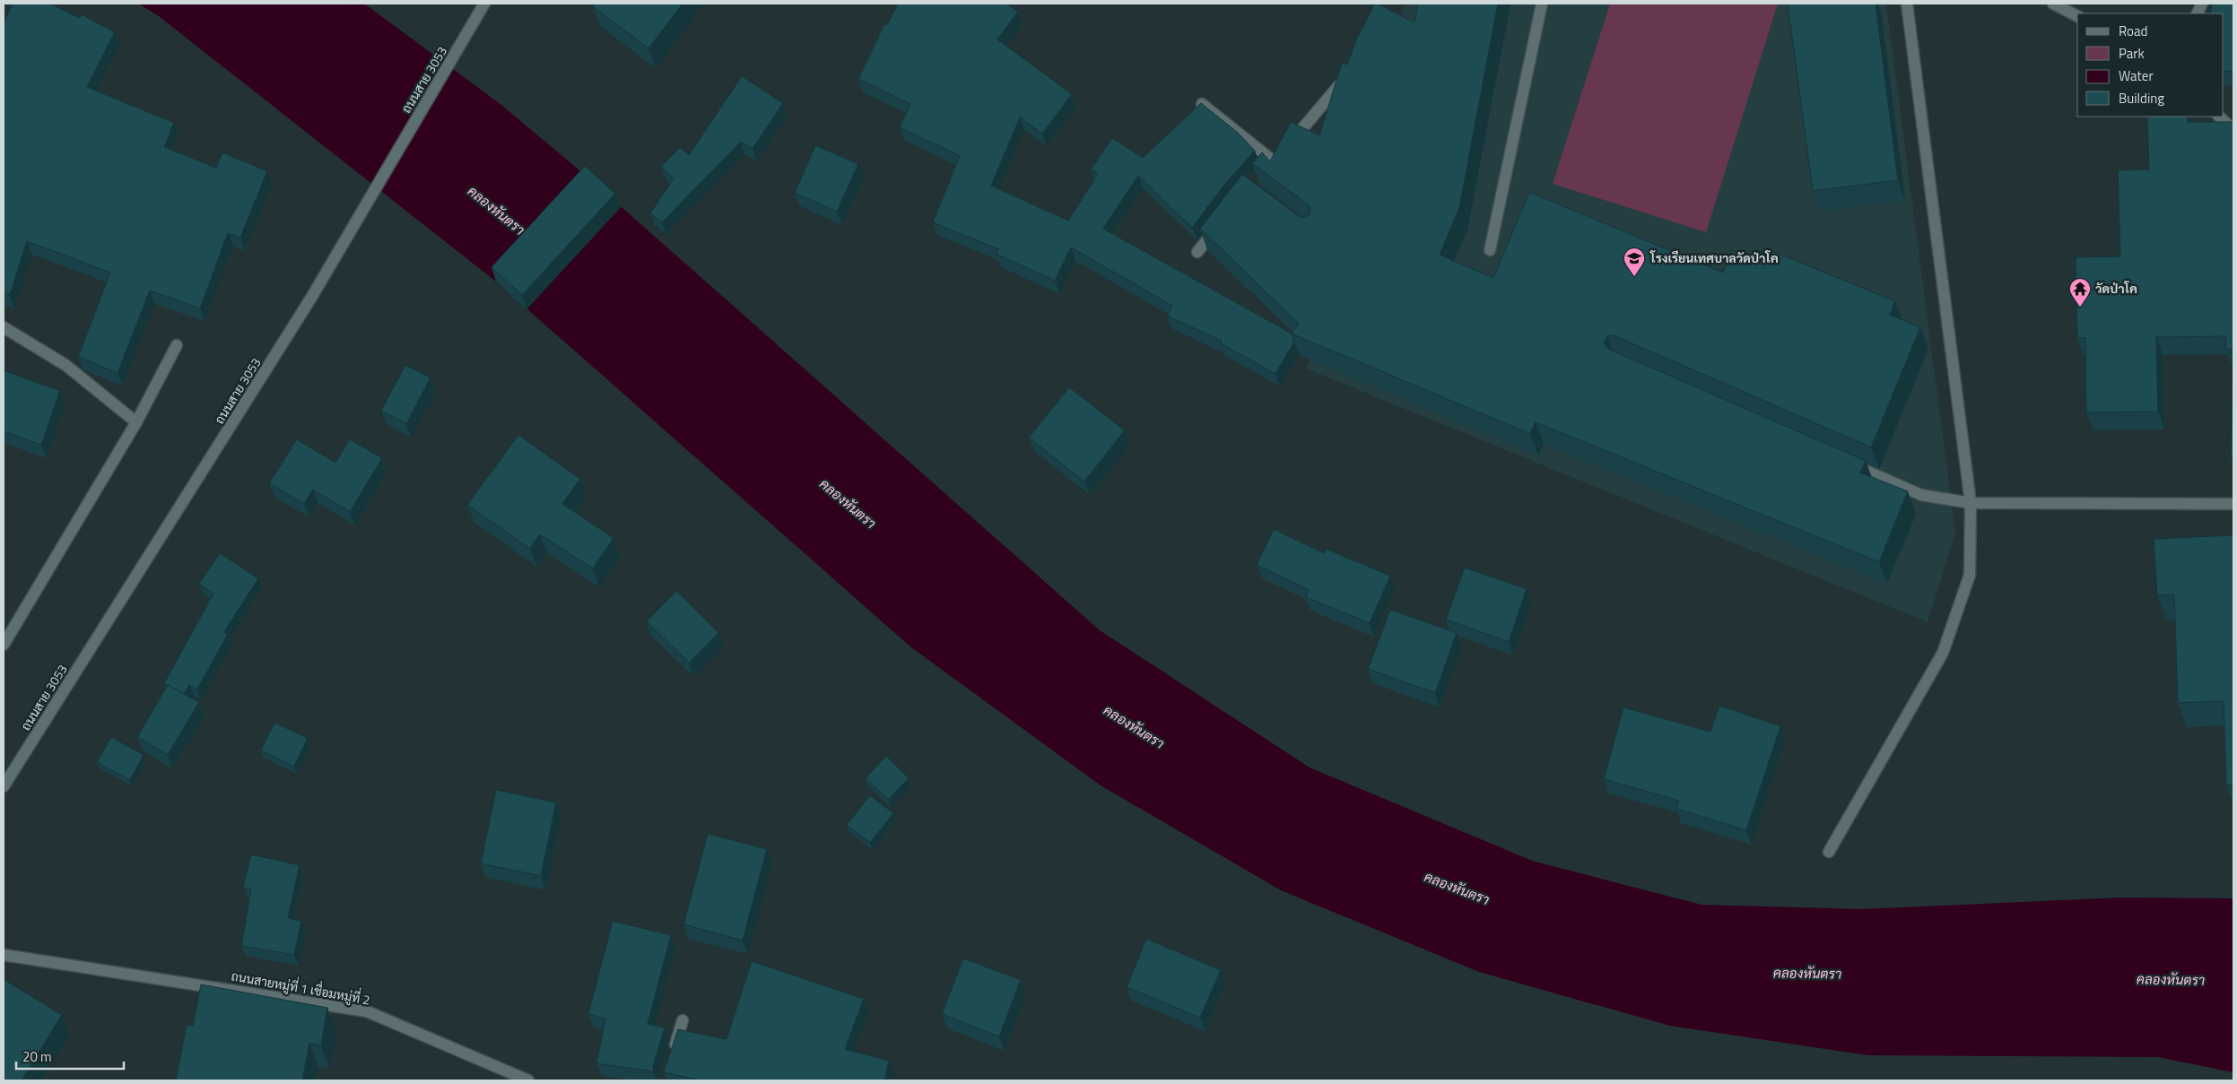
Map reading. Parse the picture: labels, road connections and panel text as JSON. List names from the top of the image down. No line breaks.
{"streets":{"street":["ถนนสาย 3053","ถนนสายหมู่ที่ 1 เชื่อมหมู่ที่ 2"]},"water":["คลองหันตรา"],"places":{"school or university":["โรงเรียนเทศบาลวัดป่าโค"],"temple":["วัดป่าโค"]},"legend":["Road","Park","Water","Building"],"scale_bar":"20 m"}
